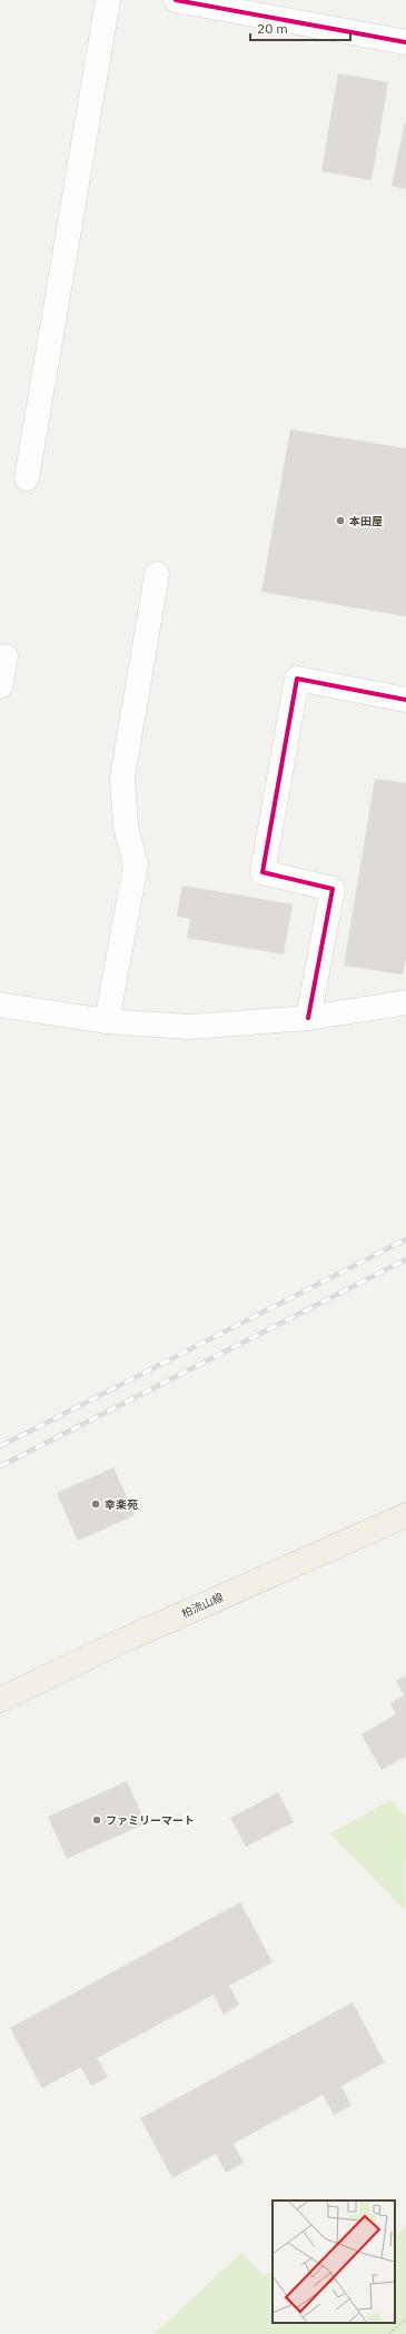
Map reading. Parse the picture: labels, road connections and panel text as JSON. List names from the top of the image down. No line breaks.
{"streets":{"main road":["柏流山線"]},"places":["本田屋","幸楽苑","ファミリーマート"],"scale_bar":"20 m"}
